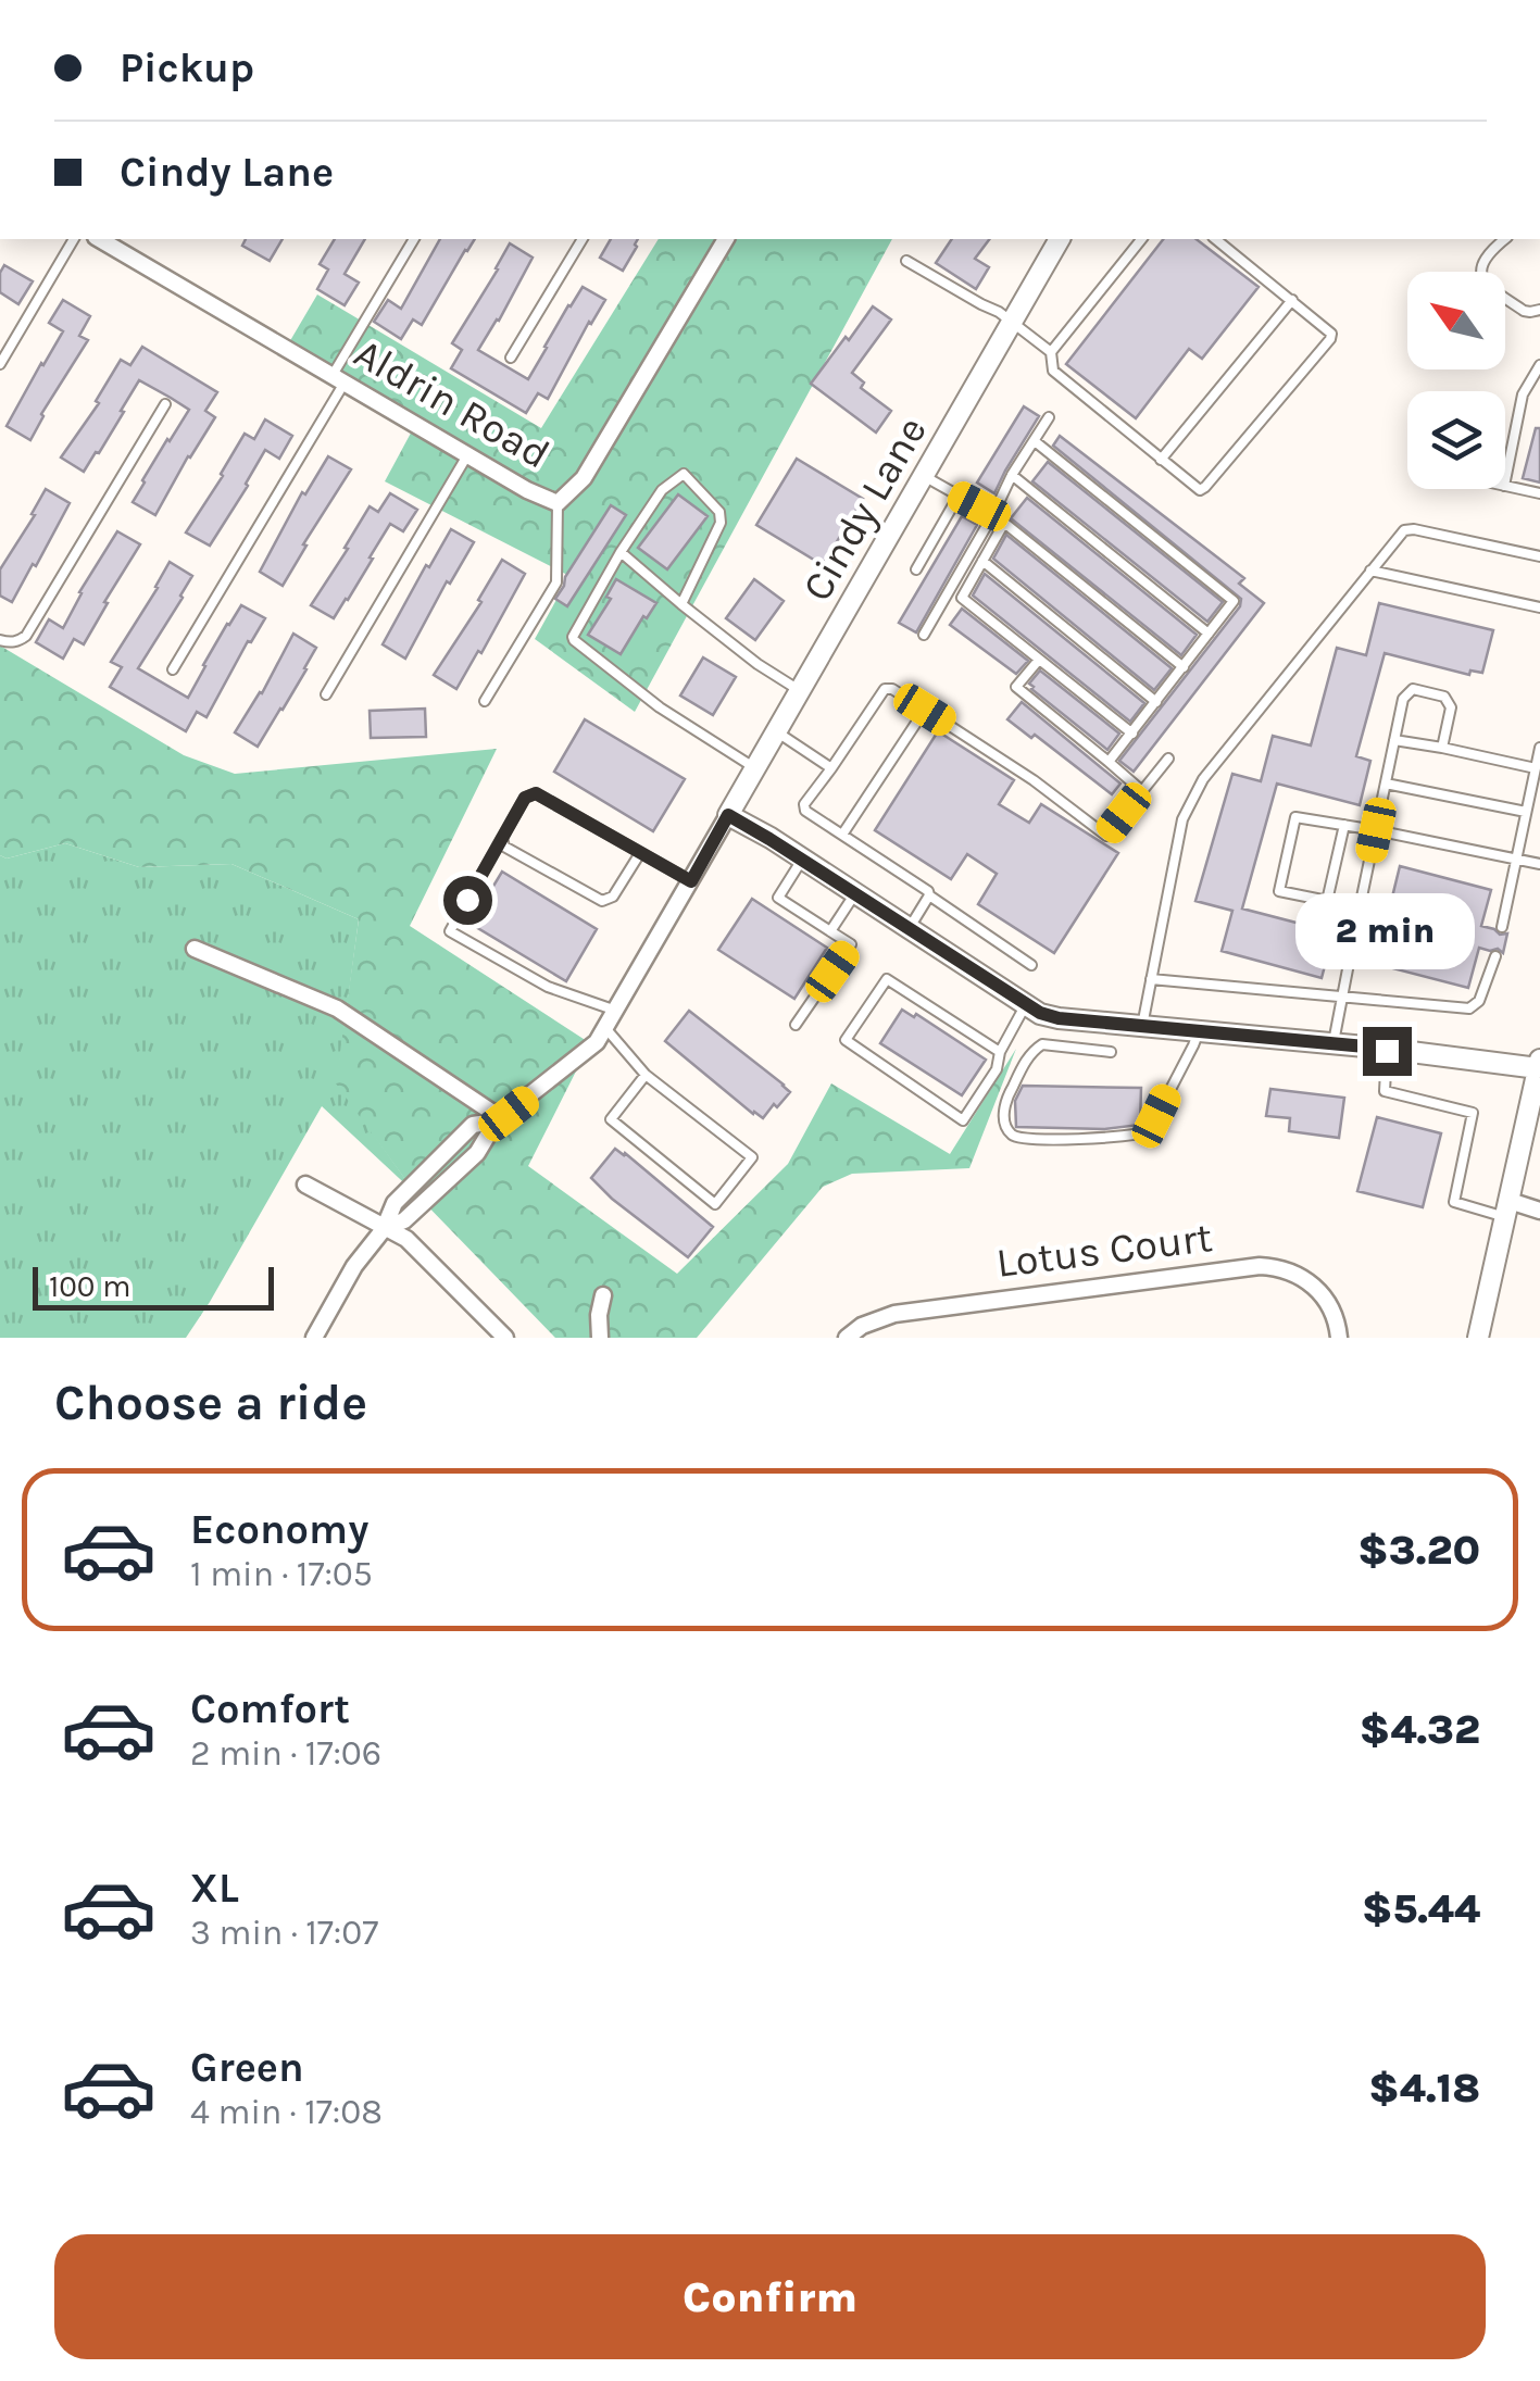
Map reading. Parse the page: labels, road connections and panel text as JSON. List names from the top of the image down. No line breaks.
{"streets":{"street":["Aldrin Road","Cindy Lane","Lotus Court"]},"scale_bar":"100 m","north":"top left","page":{"banner":["Pickup","Cindy Lane"],"bubble":"2 min","scale":"100 m","heading":"Choose a ride","list":[{"name":"Economy","note":"1 min · 17:05","value":"$3.20"},{"name":"Comfort","note":"2 min · 17:06","value":"$4.32"},{"name":"XL","note":"3 min · 17:07","value":"$5.44"},{"name":"Green","note":"4 min · 17:08","value":"$4.18"}],"buttons":"Confirm"}}
